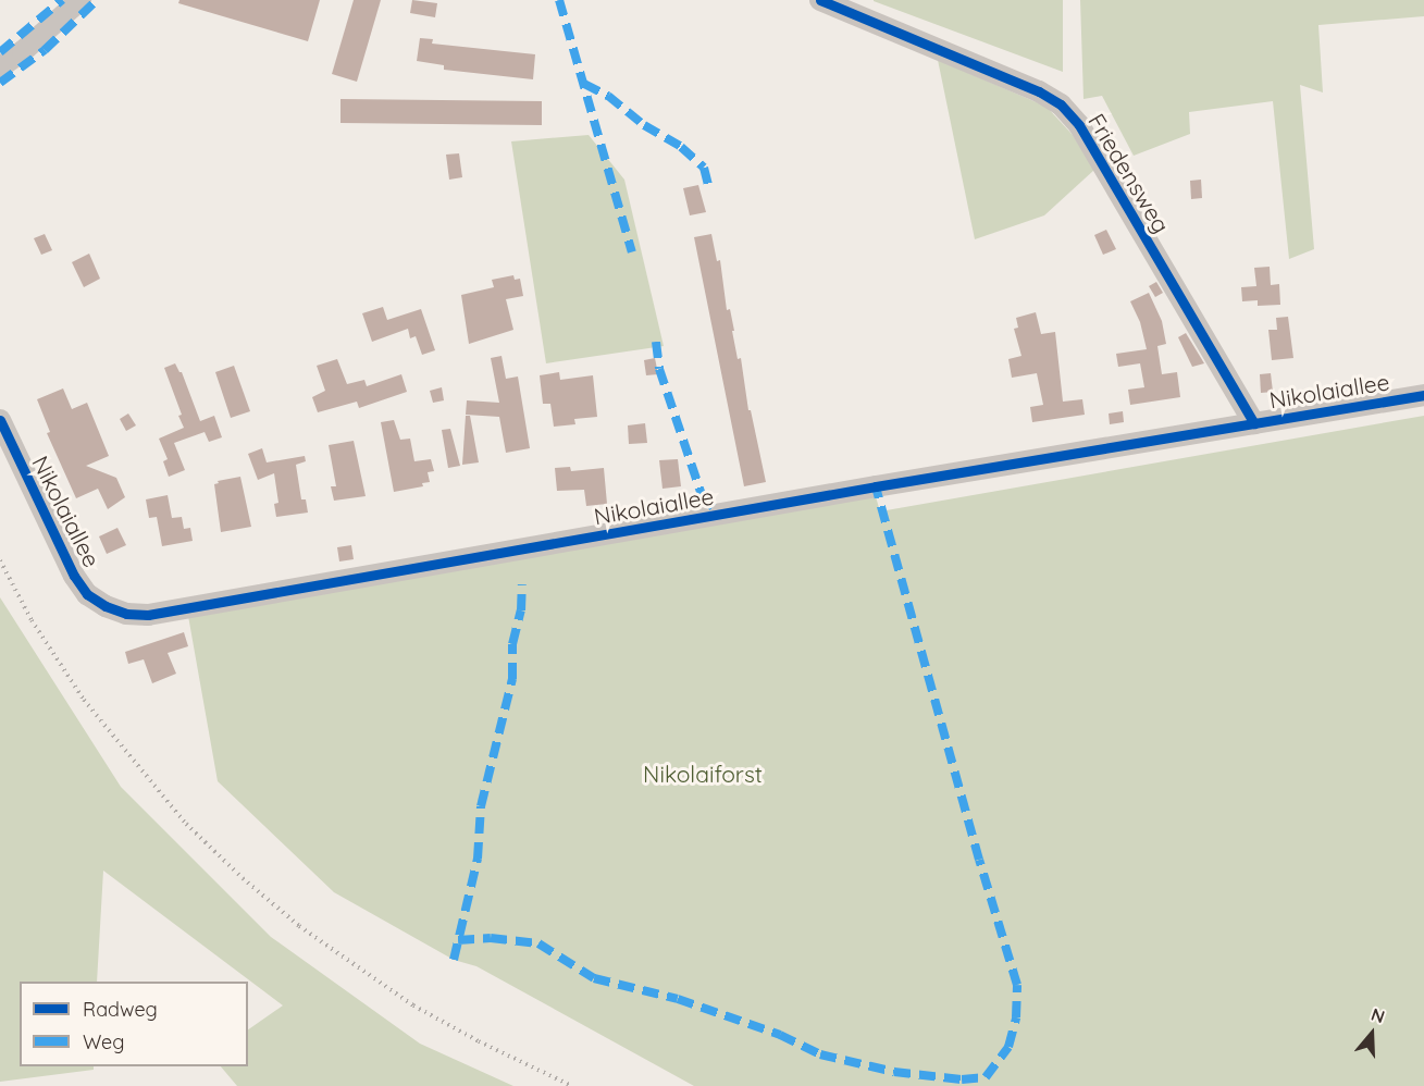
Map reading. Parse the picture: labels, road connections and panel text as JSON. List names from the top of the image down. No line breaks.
{"streets":{"street":["Friedensweg","Nikolaiallee"]},"crossings":[["Friedensweg","Nikolaiallee"]],"parks":["Nikolaiforst"],"legend":["Radweg","Weg"],"north":"top"}
